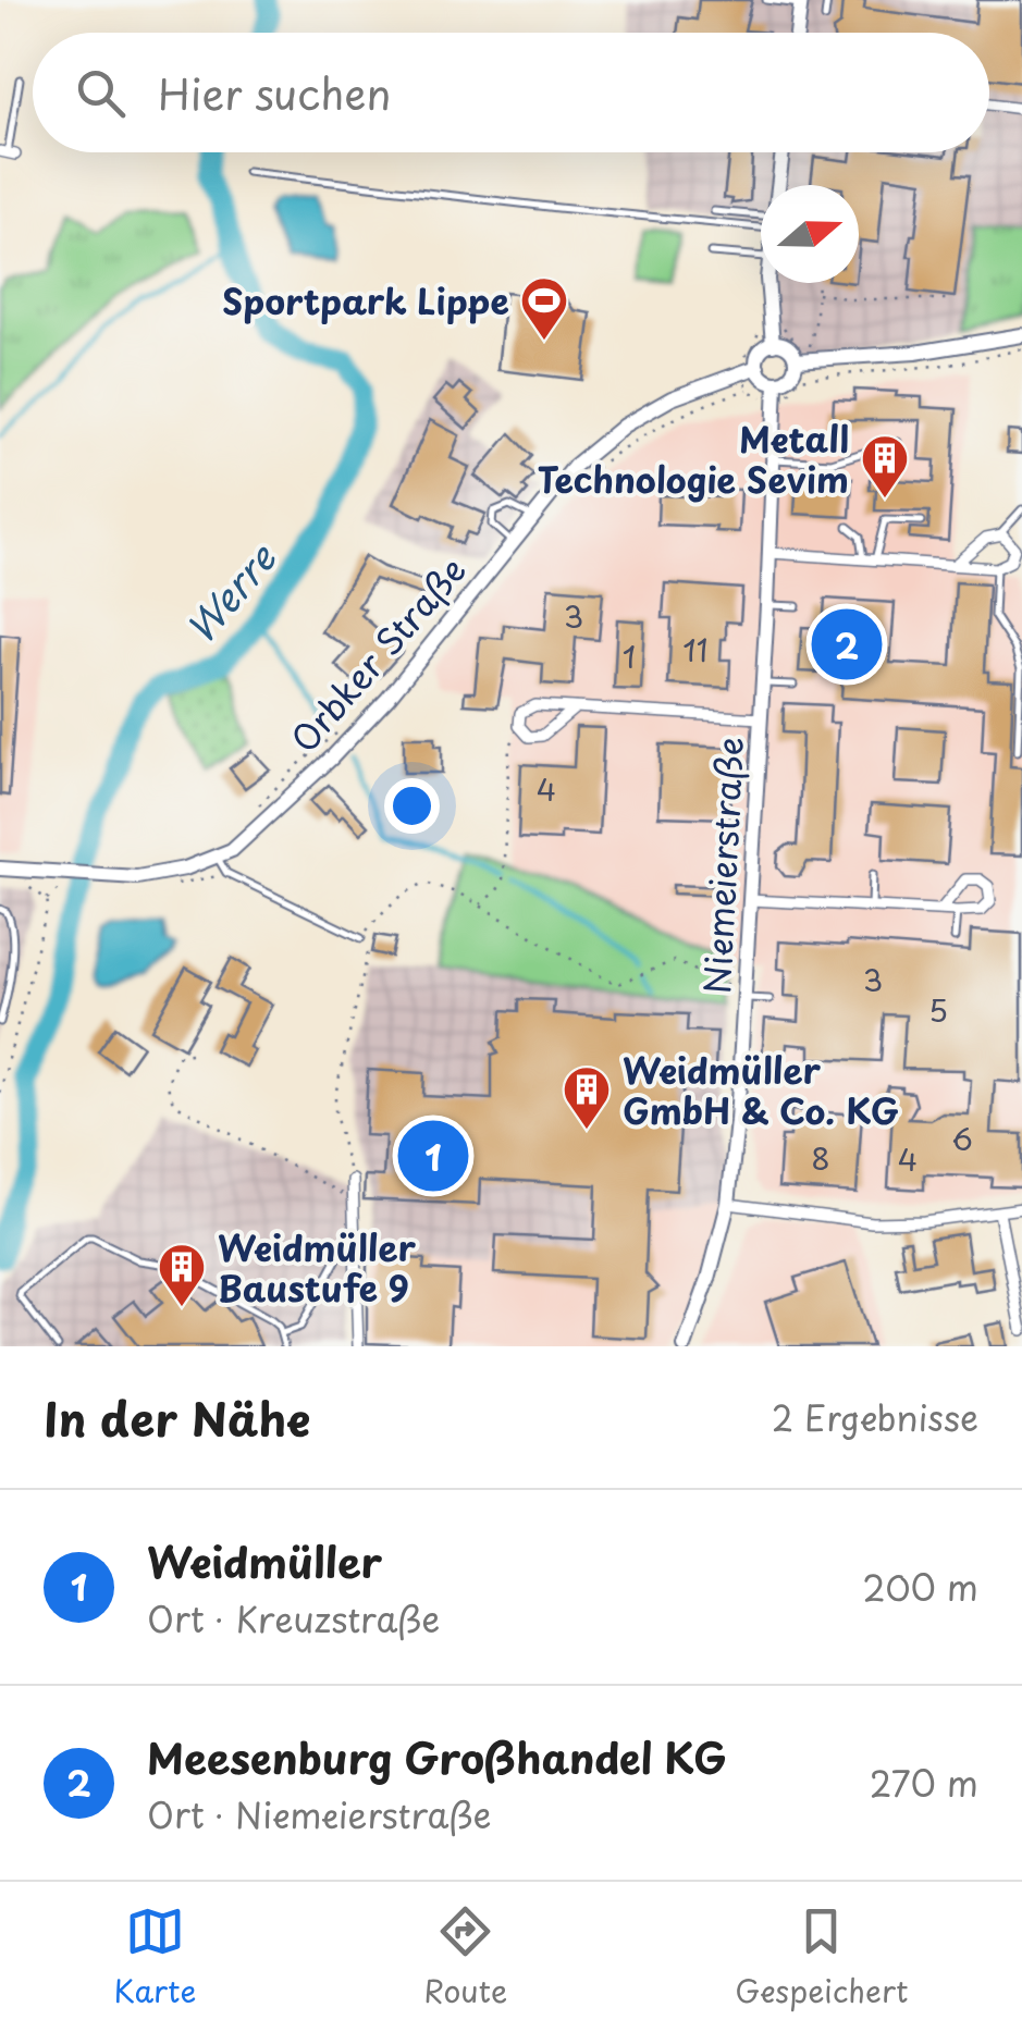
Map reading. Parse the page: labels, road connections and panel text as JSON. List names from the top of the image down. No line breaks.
{"streets":{"street":["Orbker Straße","Niemeierstraße"]},"water":["Werre"],"places":{"sports":["Sportpark Lippe"],"building":["Metall Technologie Sevim","Weidmüller GmbH & Co. KG","Weidmüller Baustufe 9"]},"house_numbers":["3","11","1","4","3","5","6","8","4"],"north":"right","page":{"search":"Hier suchen","pins":["2","1"],"heading":["In der Nähe","2 Ergebnisse"],"list":[{"mark":"1","name":"Weidmüller","note":"Ort · Kreuzstraße","value":"200 m"},{"mark":"2","name":"Meesenburg Großhandel KG","note":"Ort · Niemeierstraße","value":"270 m"}],"nav":["Karte","Route","Gespeichert"]}}
